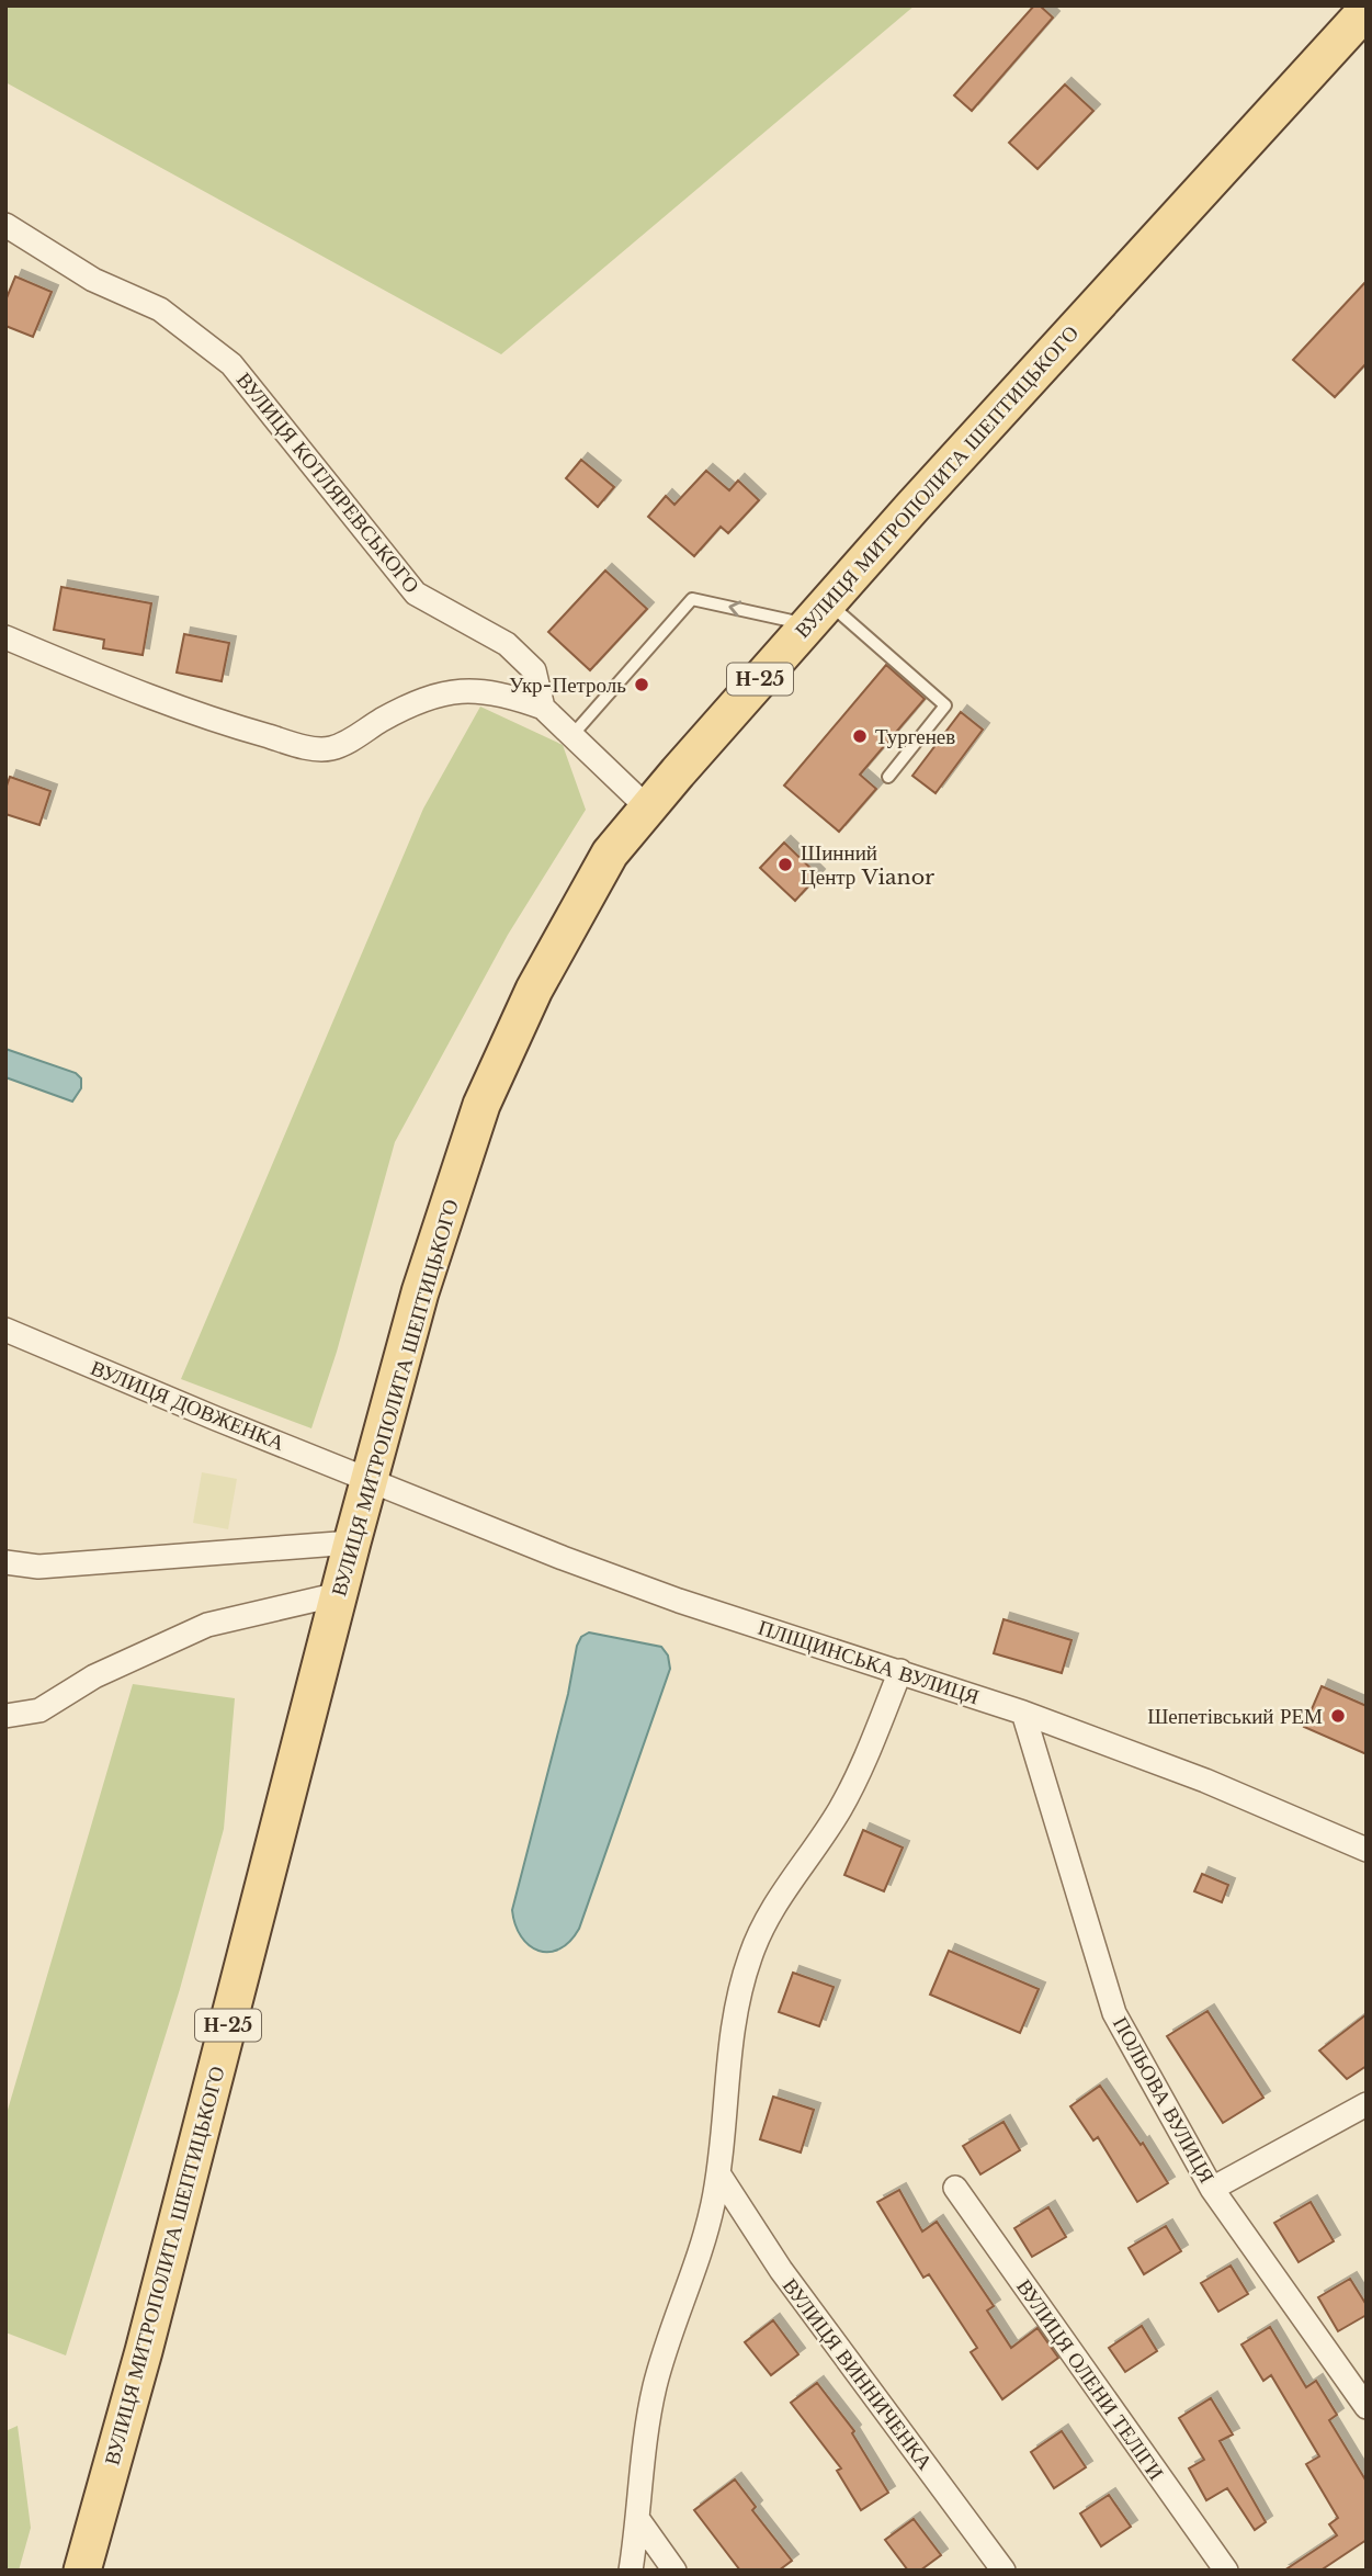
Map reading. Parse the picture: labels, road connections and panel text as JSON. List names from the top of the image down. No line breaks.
{"streets":{"main road":["ВУЛИЦЯ МИТРОПОЛИТА ШЕПТИЦЬКОГО","Н-25"],"street":["ВУЛИЦЯ КОТЛЯРЕВСЬКОГО","ВУЛИЦЯ ДОВЖЕНКА","ПЛІЩИНСЬКА ВУЛИЦЯ","ПОЛЬОВА ВУЛИЦЯ","ВУЛИЦЯ ВИННИЧЕНКА","ВУЛИЦЯ ОЛЕНИ ТЕЛІГИ"]},"crossings":[["ВУЛИЦЯ МИТРОПОЛИТА ШЕПТИЦЬКОГО","ВУЛИЦЯ ДОВЖЕНКА"],["ВУЛИЦЯ МИТРОПОЛИТА ШЕПТИЦЬКОГО","ПЛІЩИНСЬКА ВУЛИЦЯ"],["ВУЛИЦЯ ДОВЖЕНКА","ПЛІЩИНСЬКА ВУЛИЦЯ"],["ПЛІЩИНСЬКА ВУЛИЦЯ","ПОЛЬОВА ВУЛИЦЯ"]],"places":["Укр-Петроль","Тургенев","Шинний Центр Vianor","Шепетівський РЕМ"]}
